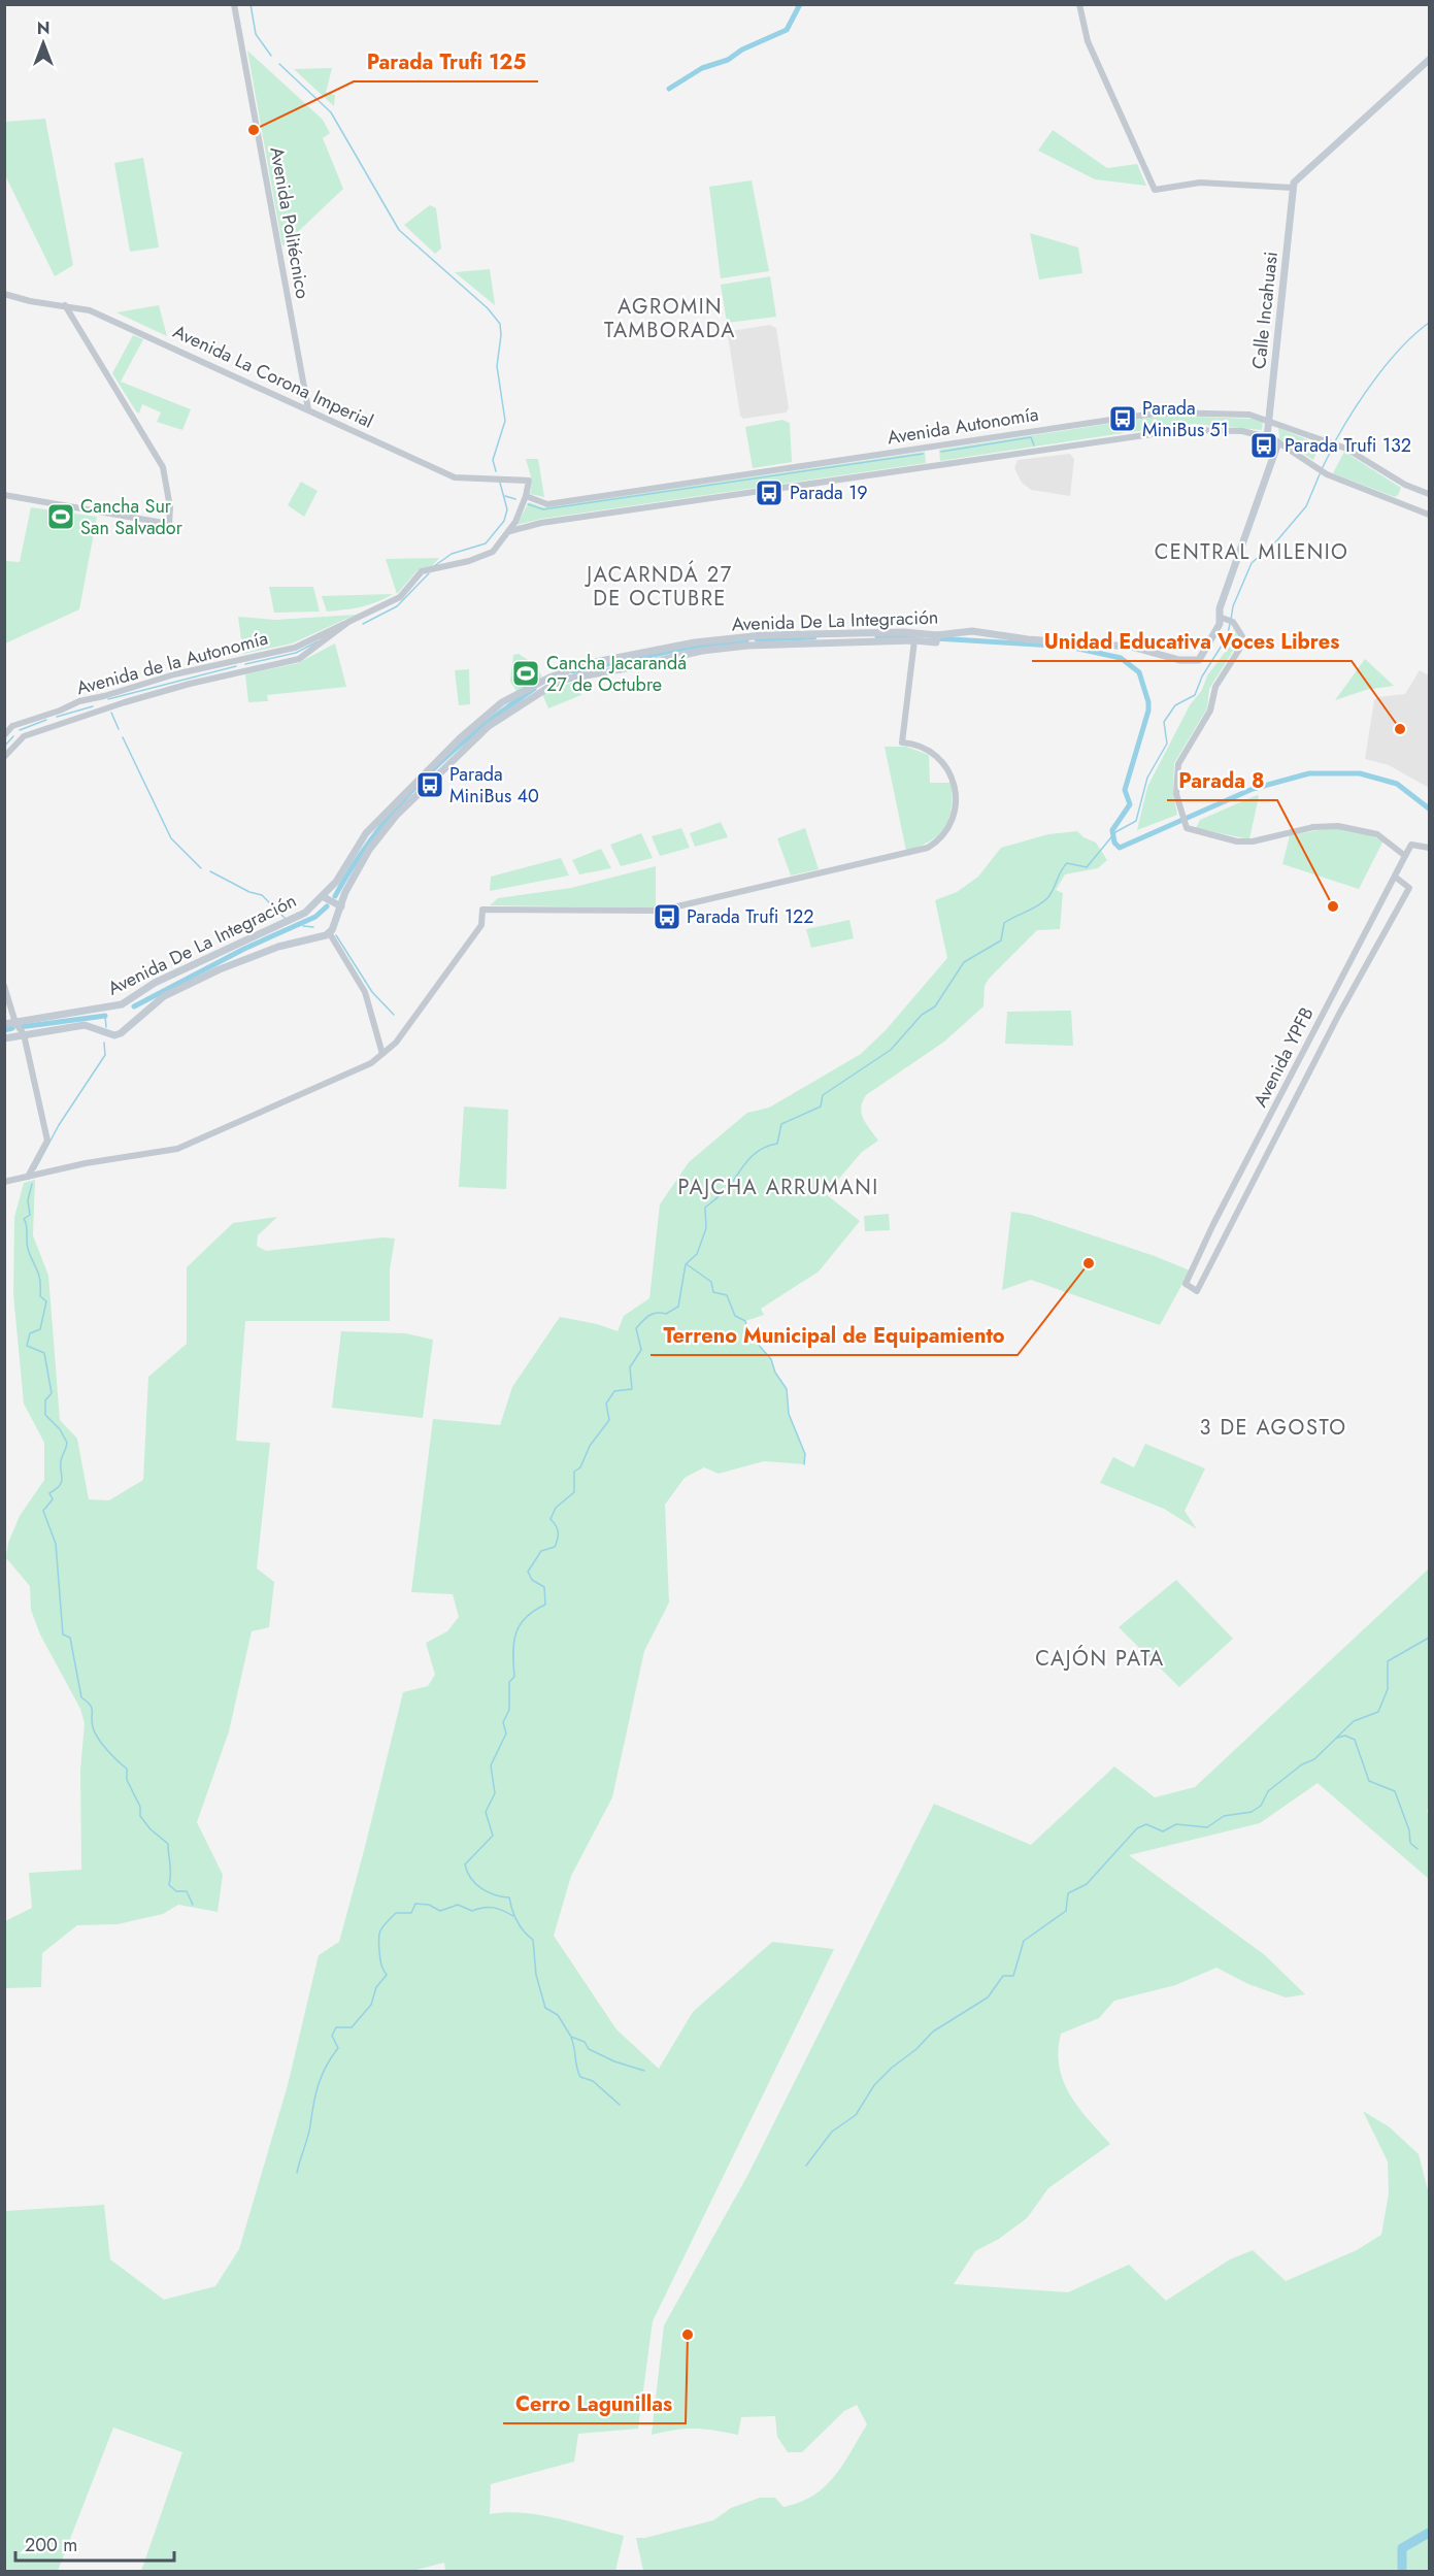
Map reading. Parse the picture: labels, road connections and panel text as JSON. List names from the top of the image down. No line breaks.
{"streets":{"main road":["Calle Incahuasi","Avenida Autonomía","Avenida De La Integración"],"street":["Avenida Politécnico","Avenida La Corona Imperial","Avenida de la Autonomía","Avenida YPFB"]},"crossings":[["Avenida Politécnico","Avenida La Corona Imperial"],["Calle Incahuasi","Avenida Autonomía"],["Avenida La Corona Imperial","Avenida Autonomía"]],"districts":["AGROMIN TAMBORADA","CENTRAL MILENIO","JACARNDÁ 27 DE OCTUBRE","PAJCHA ARRUMANI","3 DE AGOSTO","CAJÓN PATA"],"places":{"other":["Parada Trufi 125","Unidad Educativa Voces Libres","Parada 8","Terreno Municipal de Equipamiento","Cerro Lagunillas"],"bus stop":["Parada MiniBus 51","Parada Trufi 132","Parada 19","Parada MiniBus 40","Parada Trufi 122"],"sports":["Cancha Sur San Salvador","Cancha Jacarandá 27 de Octubre"]},"scale_bar":"200 m","north":"top"}
